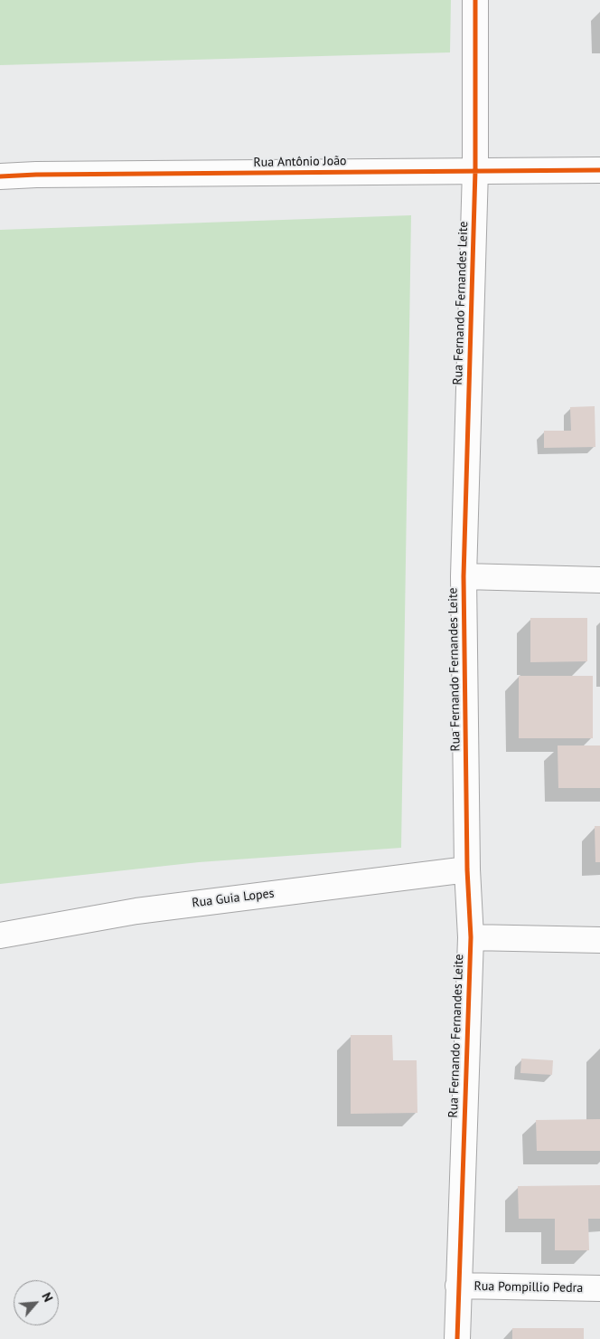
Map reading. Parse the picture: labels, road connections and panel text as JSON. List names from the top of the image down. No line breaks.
{"streets":{"street":["Rua Antônio João","Rua Fernando Fernandes Leite","Rua Guia Lopes","Rua Pompillio Pedra"]},"crossings":[["Rua Antônio João","Rua Fernando Fernandes Leite"],["Rua Fernando Fernandes Leite","Rua Guia Lopes"],["Rua Fernando Fernandes Leite","Rua Pompillio Pedra"]],"north":"top right"}
